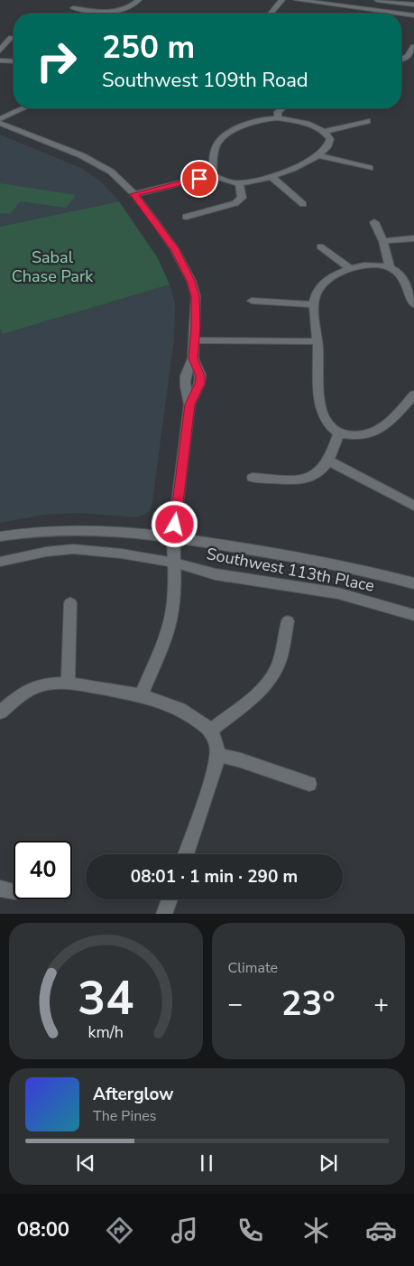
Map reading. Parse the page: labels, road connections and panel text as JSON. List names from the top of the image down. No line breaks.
{"streets":{"street":["Southwest 113th Place"]},"parks":["Sabal Chase Park"],"page":{"turn":["250 m","Southwest 109th Road"],"limit":"40","trip":"08:01 · 1 min · 290 m","tile":"Climate","heat":["−","23°","+"],"song":["Afterglow","The Pines"],"tabs":"08:00","gauge":["34","km/h"]}}
